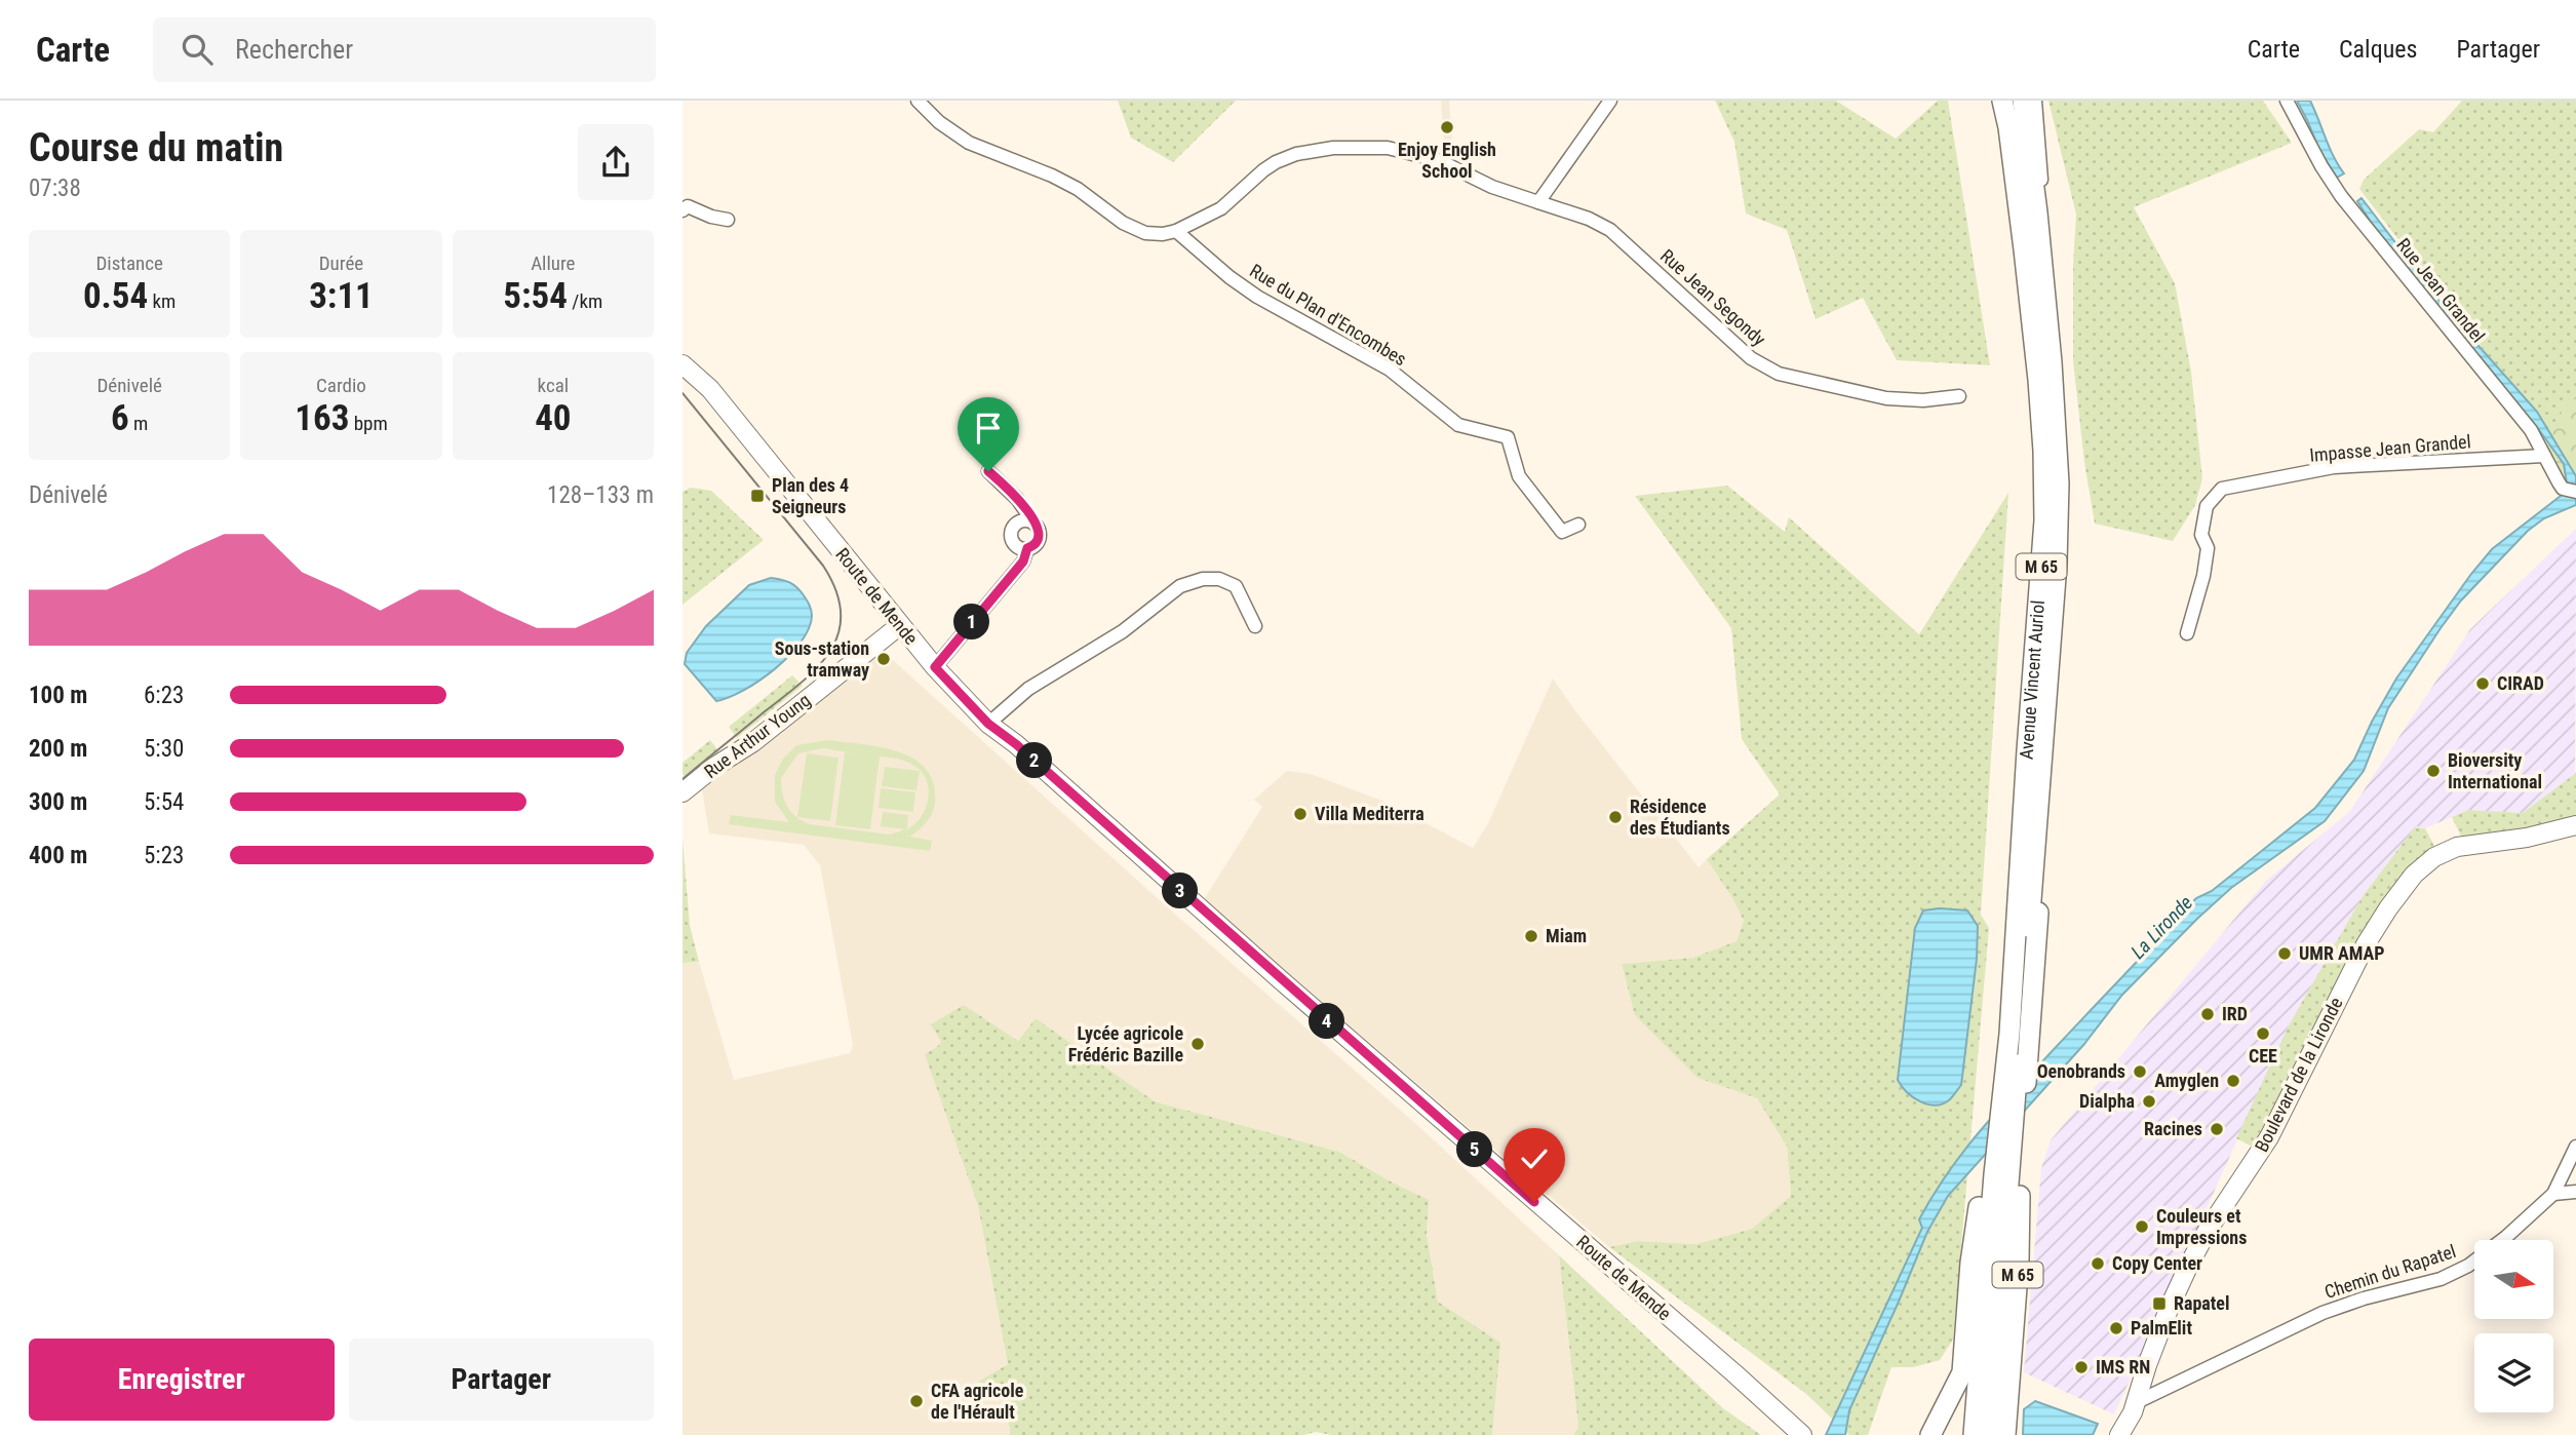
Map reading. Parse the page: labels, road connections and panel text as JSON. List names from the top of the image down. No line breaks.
{"streets":{"main road":["M 65","Route de Mende","Avenue Vincent Auriol","Rue Arthur Young","Boulevard de la Lironde"],"street":["Rue Jean Grandel","Rue Jean Segondy","Rue du Plan d'Encombes","Impasse Jean Grandel","Chemin du Rapatel"]},"crossings":[["Rue Jean Grandel","Impasse Jean Grandel"],["Rue Jean Segondy","Rue du Plan d'Encombes"],["M 65","Avenue Vincent Auriol"],["Route de Mende","Rue Arthur Young"],["Boulevard de la Lironde","Chemin du Rapatel"]],"water":["La Lironde"],"places":{"other":["Enjoy English School","Sous-station tramway","CIRAD","Bioversity International","Villa Mediterra","Résidence des Étudiants","Miam","UMR AMAP","IRD","CEE","Lycée agricole Frédéric Bazille","Oenobrands","Amyglen","Dialpha","Racines","Couleurs et Impressions","Copy Center","PalmElit","IMS RN","CFA agricole de l'Hérault"],"transit":["Plan des 4 Seigneurs","Rapatel"]},"north":"right","page":{"header":"Carte","search":"Rechercher","nav":["Carte","Calques","Partager"],"heading":["Course du matin","07:38"],"stats":[["Distance","0.54 km"],["Durée","3:11"],["Allure","5:54 /km"],["Dénivelé","6 m"],["Cardio","163 bpm"],["kcal","40"]],"chart":["Dénivelé","128–133 m"],"pins":["1","2","3","4","5"],"list":[{"name":"100 m","note":"6:23"},{"name":"200 m","note":"5:30"},{"name":"300 m","note":"5:54"},{"name":"400 m","note":"5:23"}],"buttons":["Enregistrer","Partager"]}}
